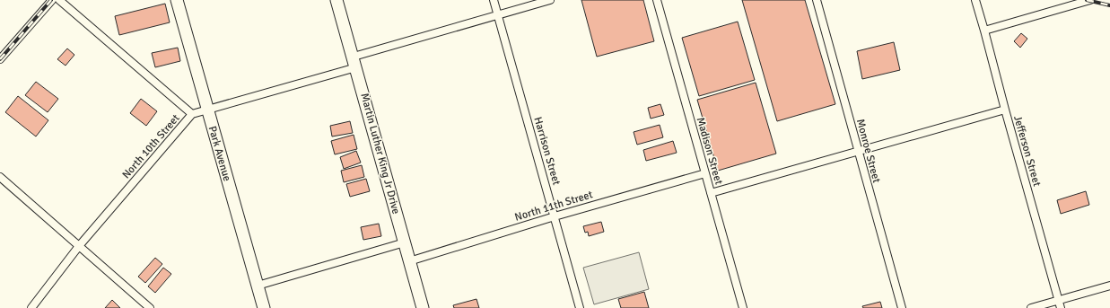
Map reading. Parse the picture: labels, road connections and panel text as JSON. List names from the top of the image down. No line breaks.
{"streets":{"main road":["Park Avenue","Martin Luther King Jr Drive"],"street":["North 10th Street","Harrison Street","Madison Street","Monroe Street","Jefferson Street","North 11th Street"]},"crossings":[["North 10th Street","Harrison Street"],["North 10th Street","Park Avenue"],["North 10th Street","Martin Luther King Jr Drive"],["Harrison Street","North 11th Street"],["Madison Street","North 11th Street"],["Martin Luther King Jr Drive","North 11th Street"]]}
